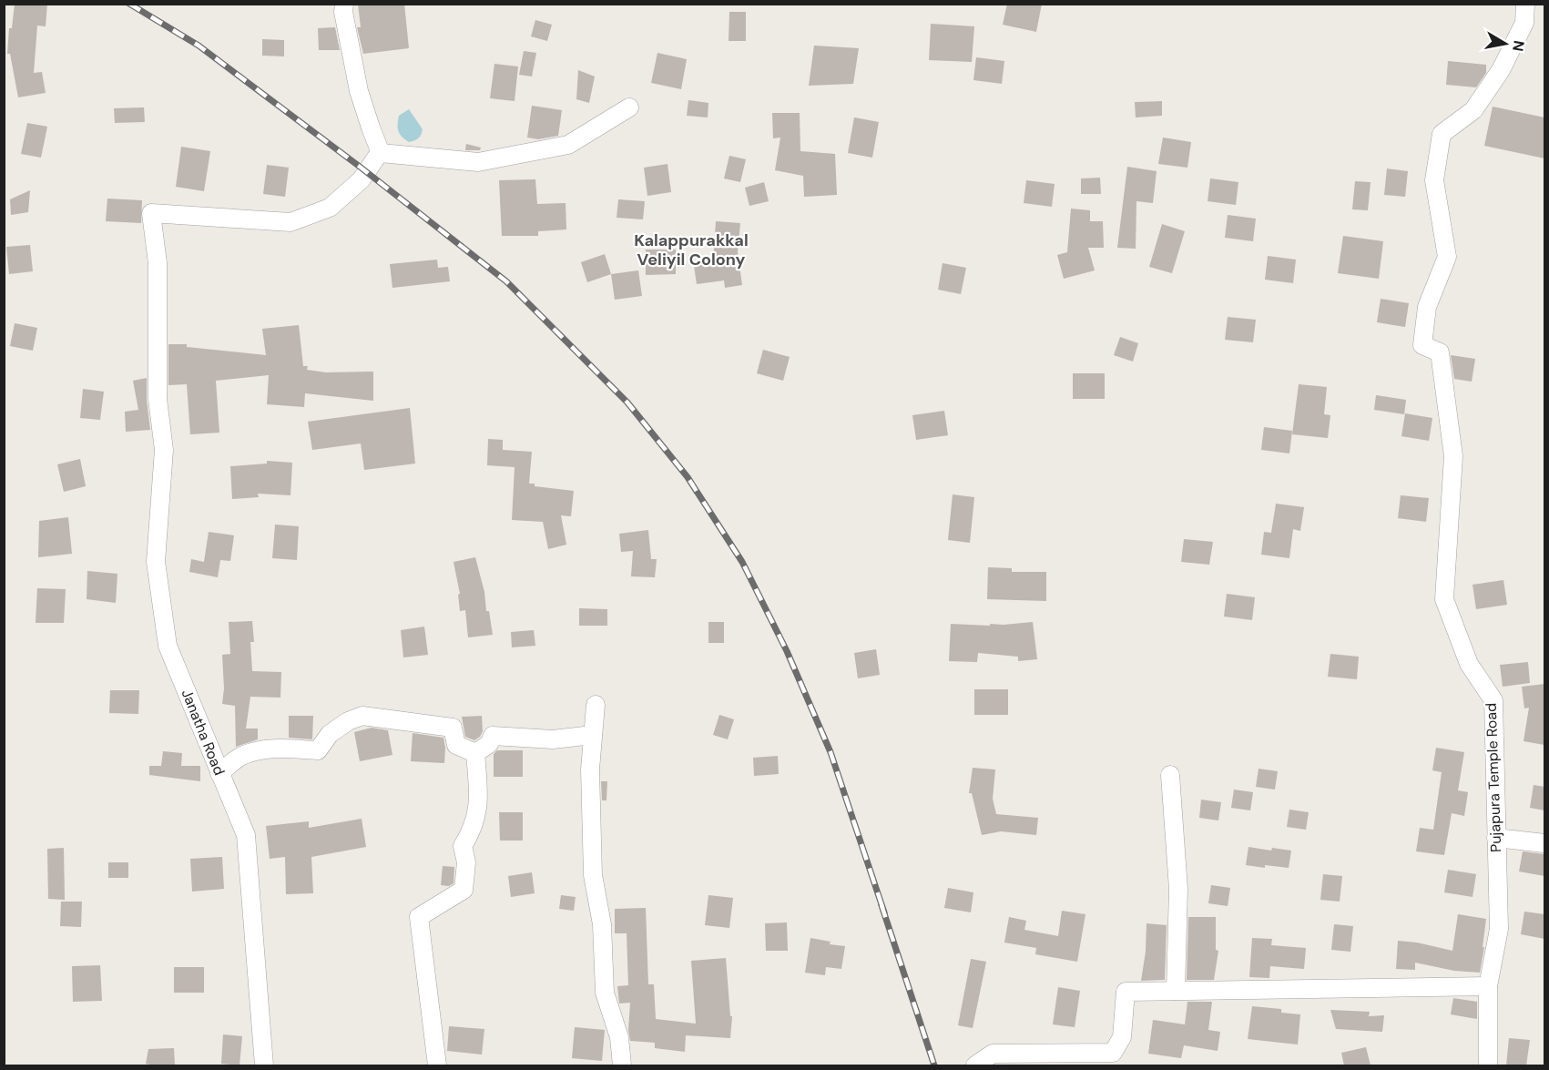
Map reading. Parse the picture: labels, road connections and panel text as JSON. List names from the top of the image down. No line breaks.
{"streets":{"street":["Janatha Road","Pujapura Temple Road"]},"districts":["Kalappurakkal Veliyil Colony"],"north":"right"}
